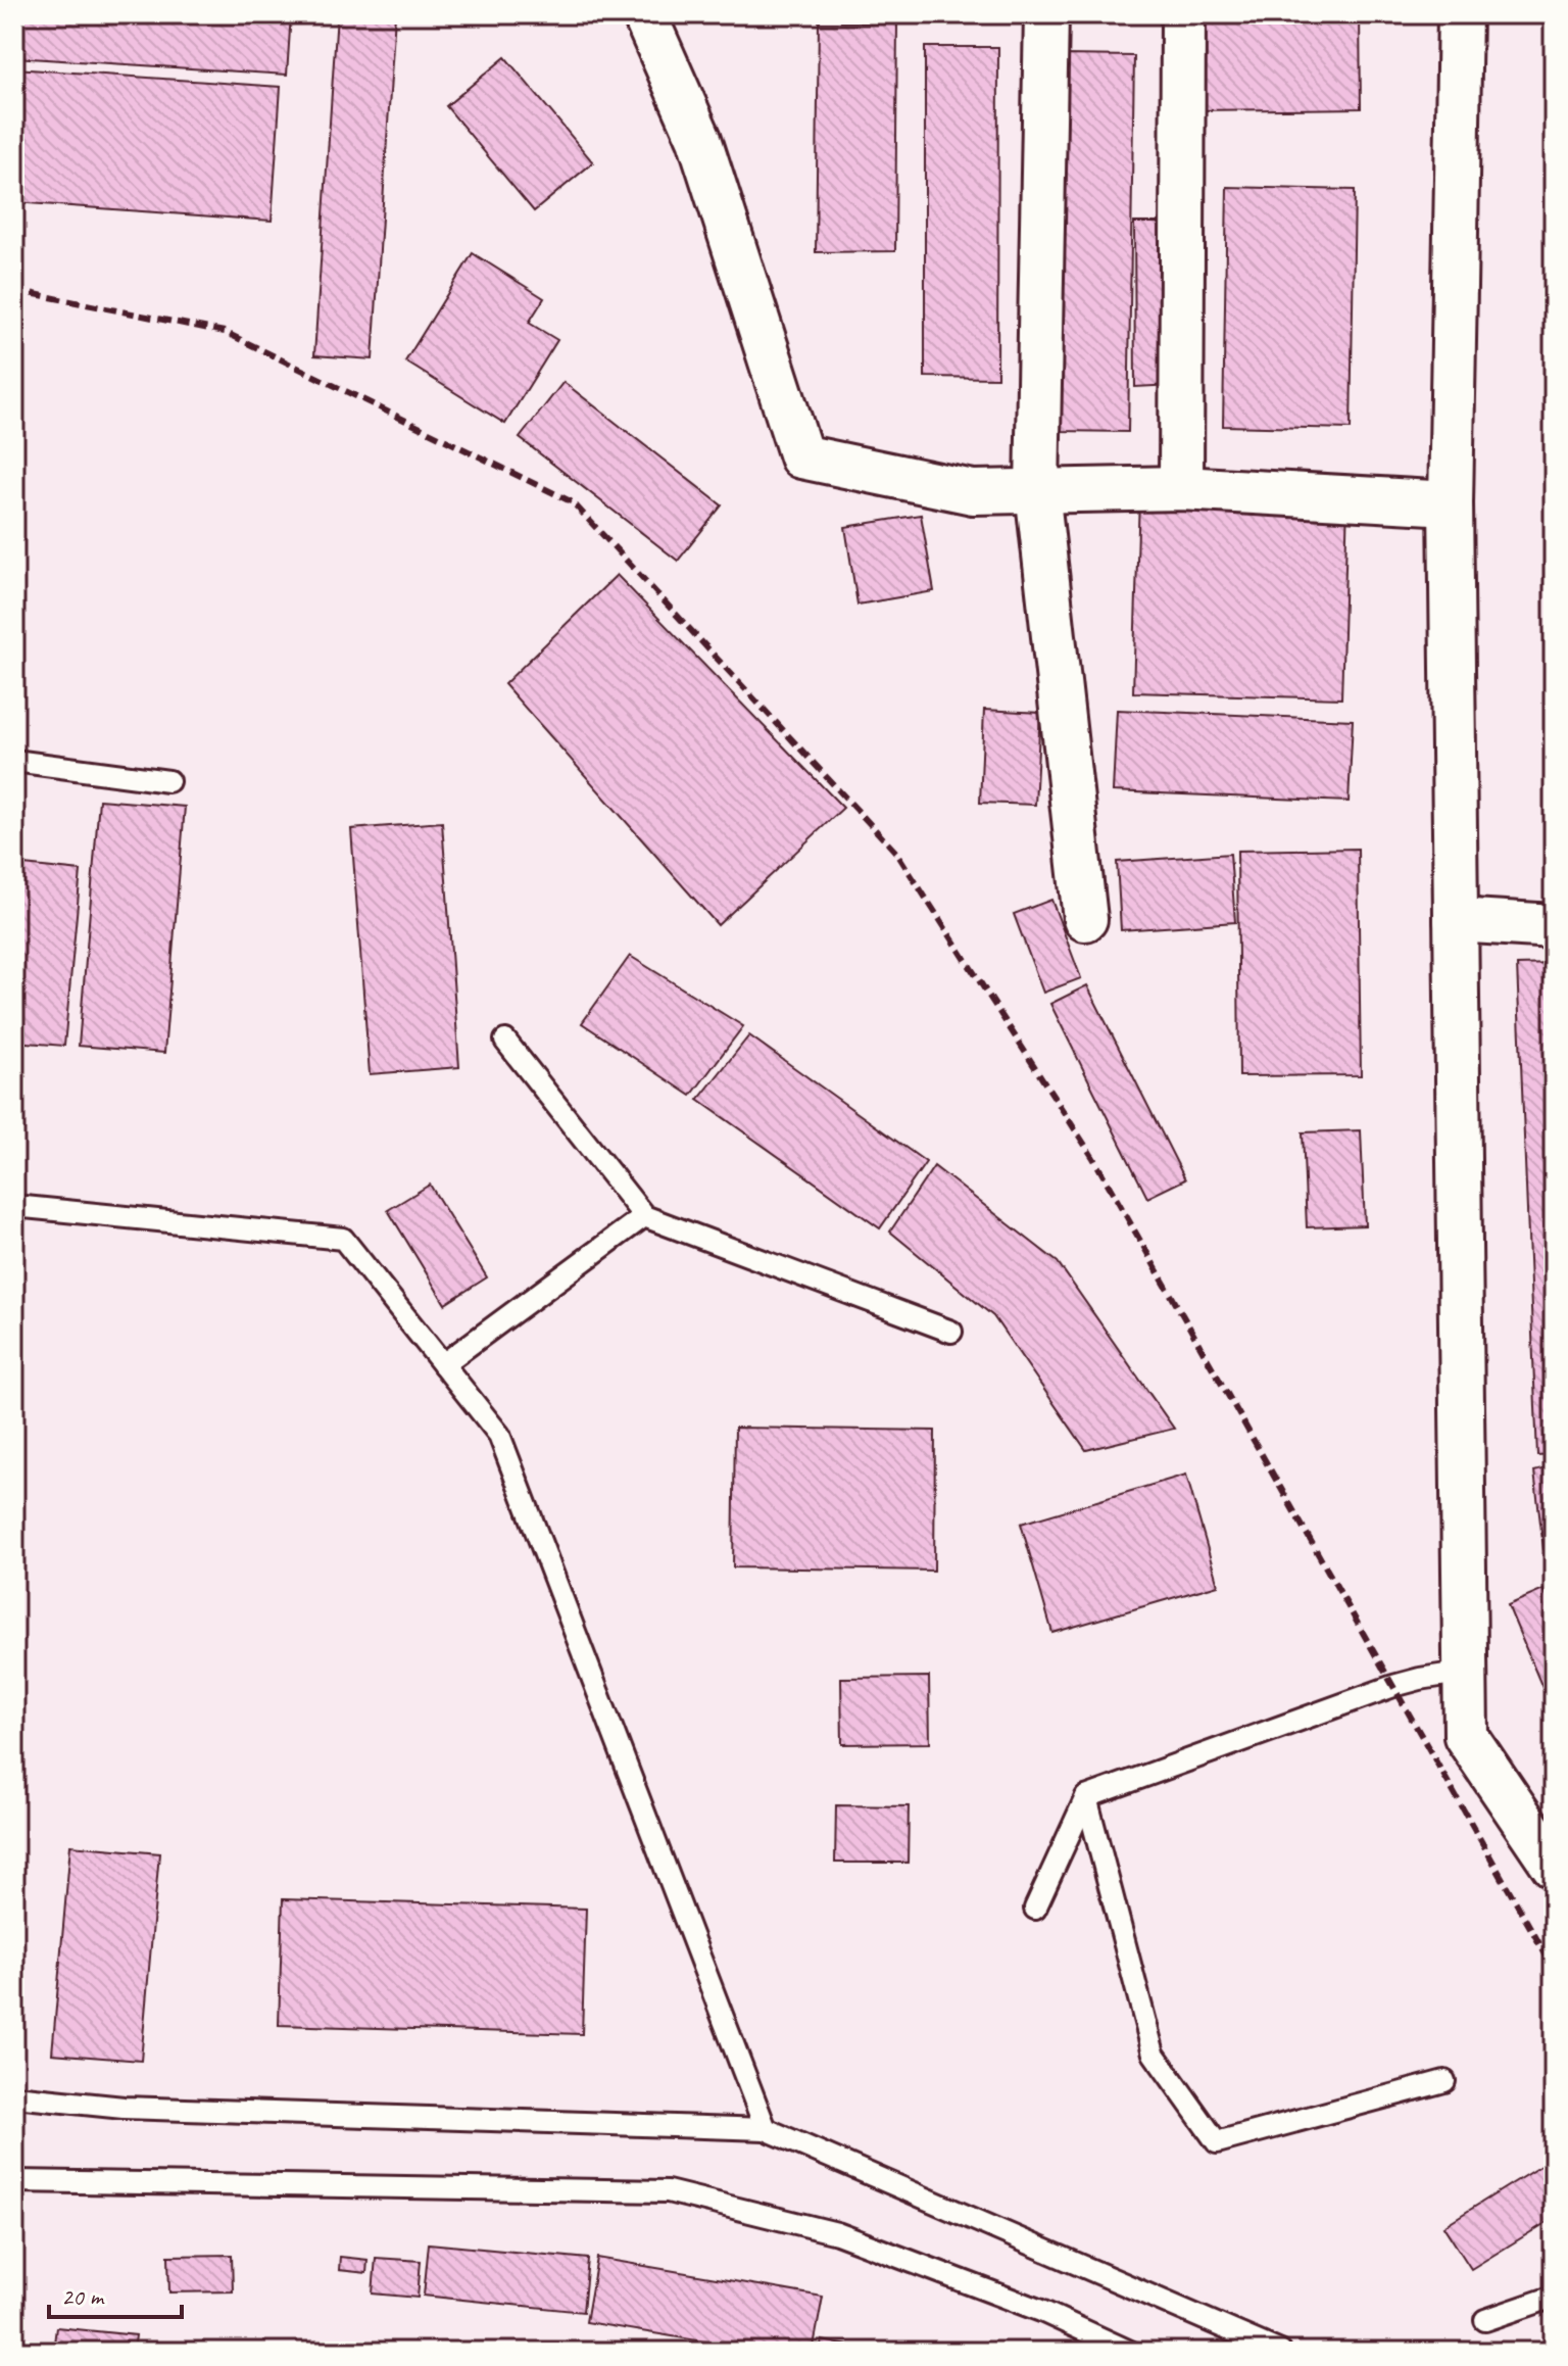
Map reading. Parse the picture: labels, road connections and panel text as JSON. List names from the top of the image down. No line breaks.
{"scale_bar":"20 m"}
